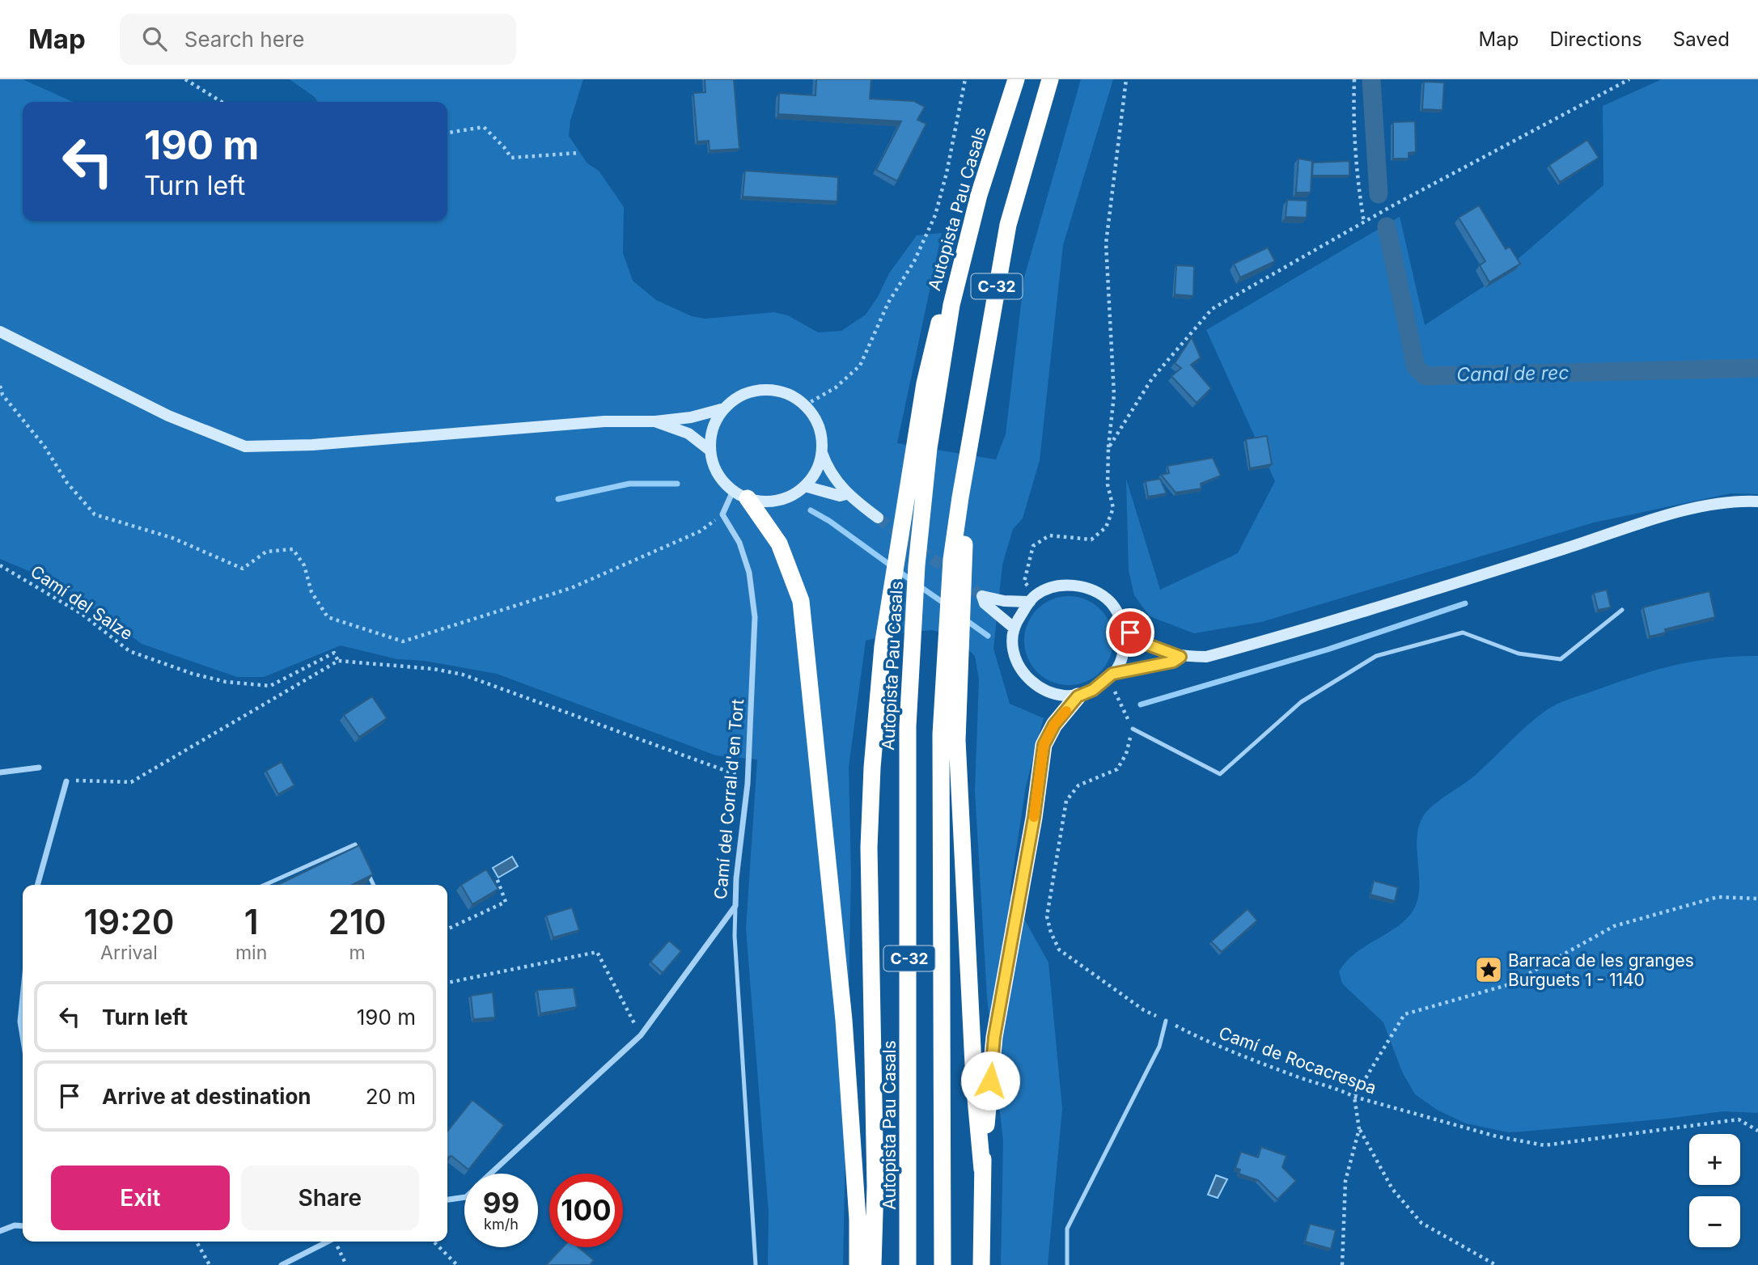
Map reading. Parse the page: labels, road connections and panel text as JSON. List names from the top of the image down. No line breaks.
{"streets":{"highway":["Autopista Pau Casals","C-32"],"street":["Camí del Corral d'en Tort"],"path":["Camí del Salze","Camí de Rocacrespa"]},"water":["Canal de rec"],"places":{"place":["Barraca de les granges Burguets 1 - 1140"]},"page":{"header":"Map","search":"Search here","nav":["Map","Directions","Saved"],"turn":["190 m","Turn left"],"eta":["19:20","Arrival","1","min","210","m"],"list":[{"name":"Turn left","value":"190 m"},{"name":"Arrive at destination","value":"20 m"}],"map_buttons":["+","−"],"buttons":["Exit","Share"],"speed":"99 km/h","limit":"100"}}
